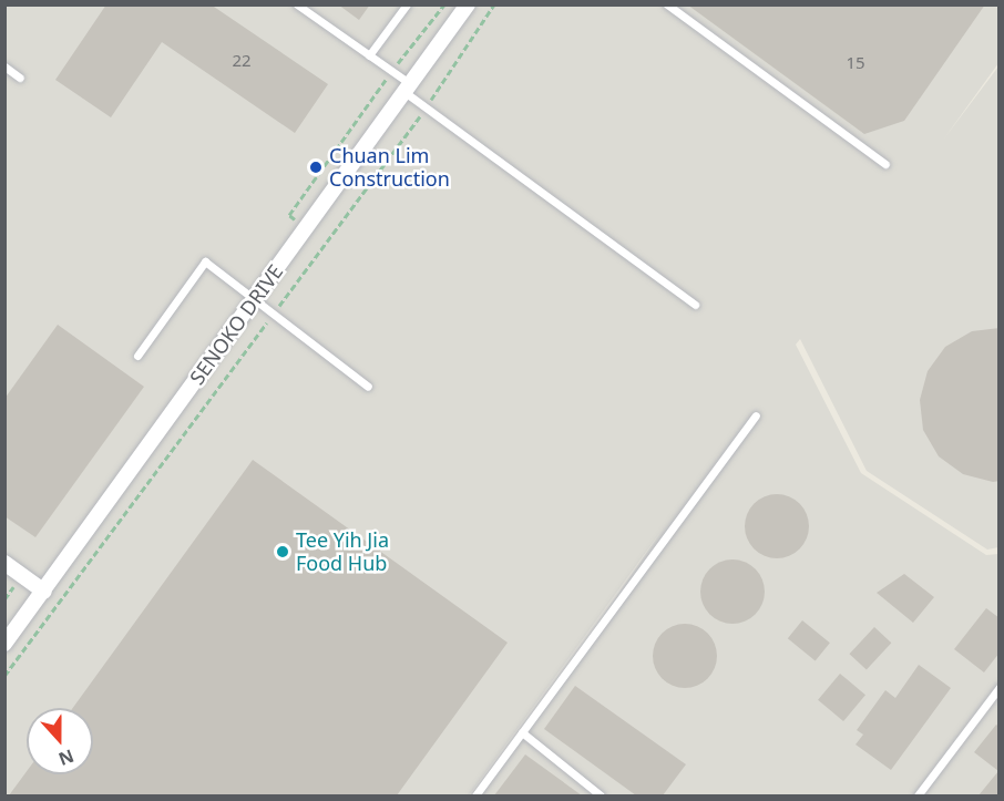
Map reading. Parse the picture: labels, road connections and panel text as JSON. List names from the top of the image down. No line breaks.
{"streets":{"street":["SENOKO DRIVE"]},"places":["Chuan Lim Construction","Tee Yih Jia Food Hub"],"house_numbers":["22","15"],"north":"bottom"}
